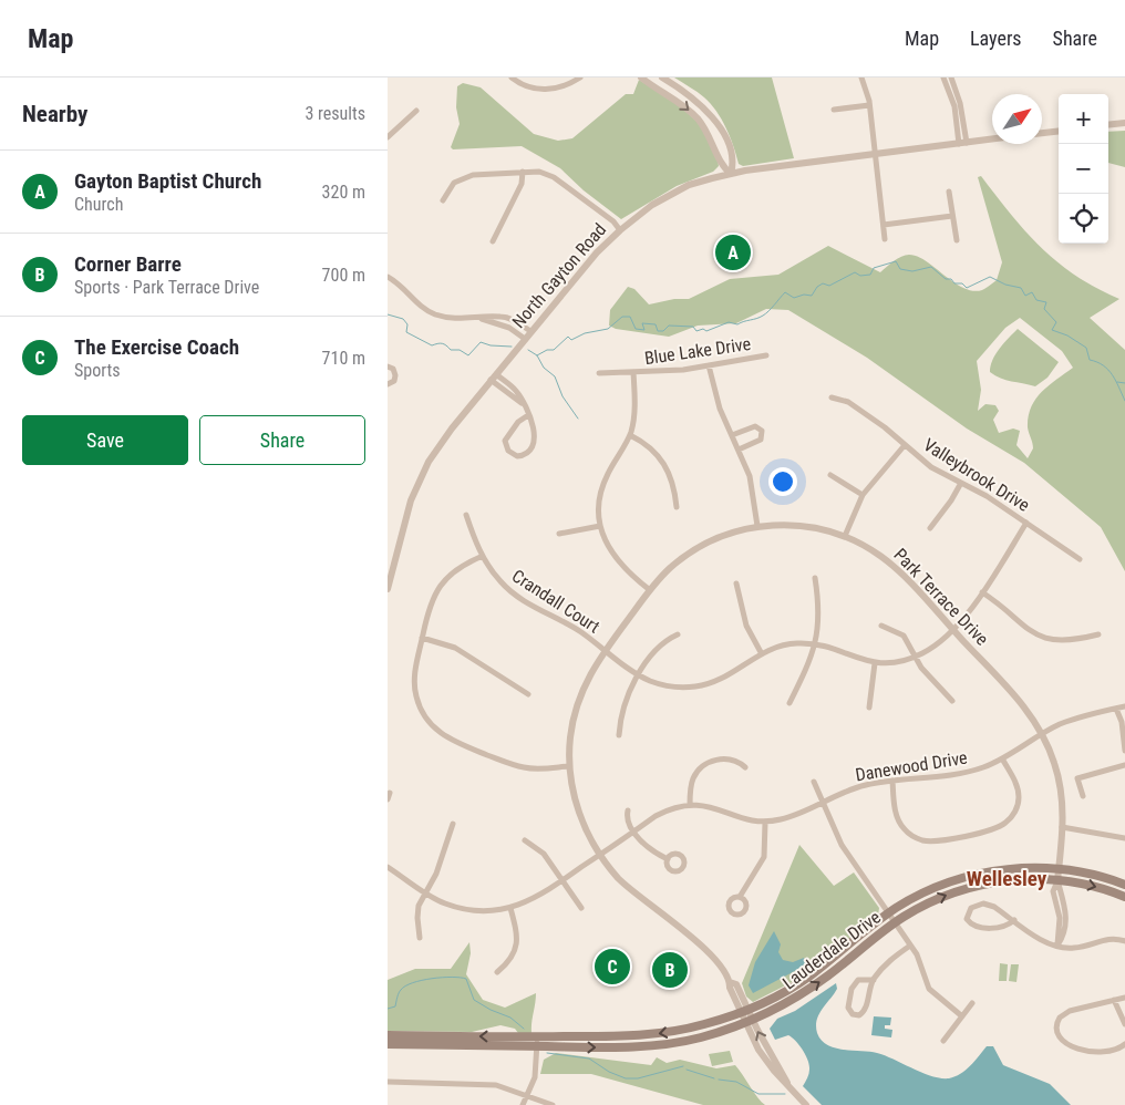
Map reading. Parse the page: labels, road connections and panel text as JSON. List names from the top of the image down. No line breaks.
{"streets":{"main road":["Lauderdale Drive"],"street":["North Gayton Road","Blue Lake Drive","Valleybrook Drive","Park Terrace Drive","Crandall Court","Danewood Drive"]},"crossings":[["Park Terrace Drive","Crandall Court"],["Park Terrace Drive","Danewood Drive"],["Park Terrace Drive","Lauderdale Drive"]],"districts":["Wellesley"],"north":"top right","page":{"header":"Map","nav":["Map","Layers","Share"],"heading":["Nearby","3 results"],"map_buttons":["+","−"],"list":[{"mark":"A","name":"Gayton Baptist Church","note":"Church","value":"320 m"},{"mark":"B","name":"Corner Barre","note":"Sports · Park Terrace Drive","value":"700 m"},{"mark":"C","name":"The Exercise Coach","note":"Sports","value":"710 m"}],"pins":["A","C","B"],"buttons":["Save","Share"]}}
